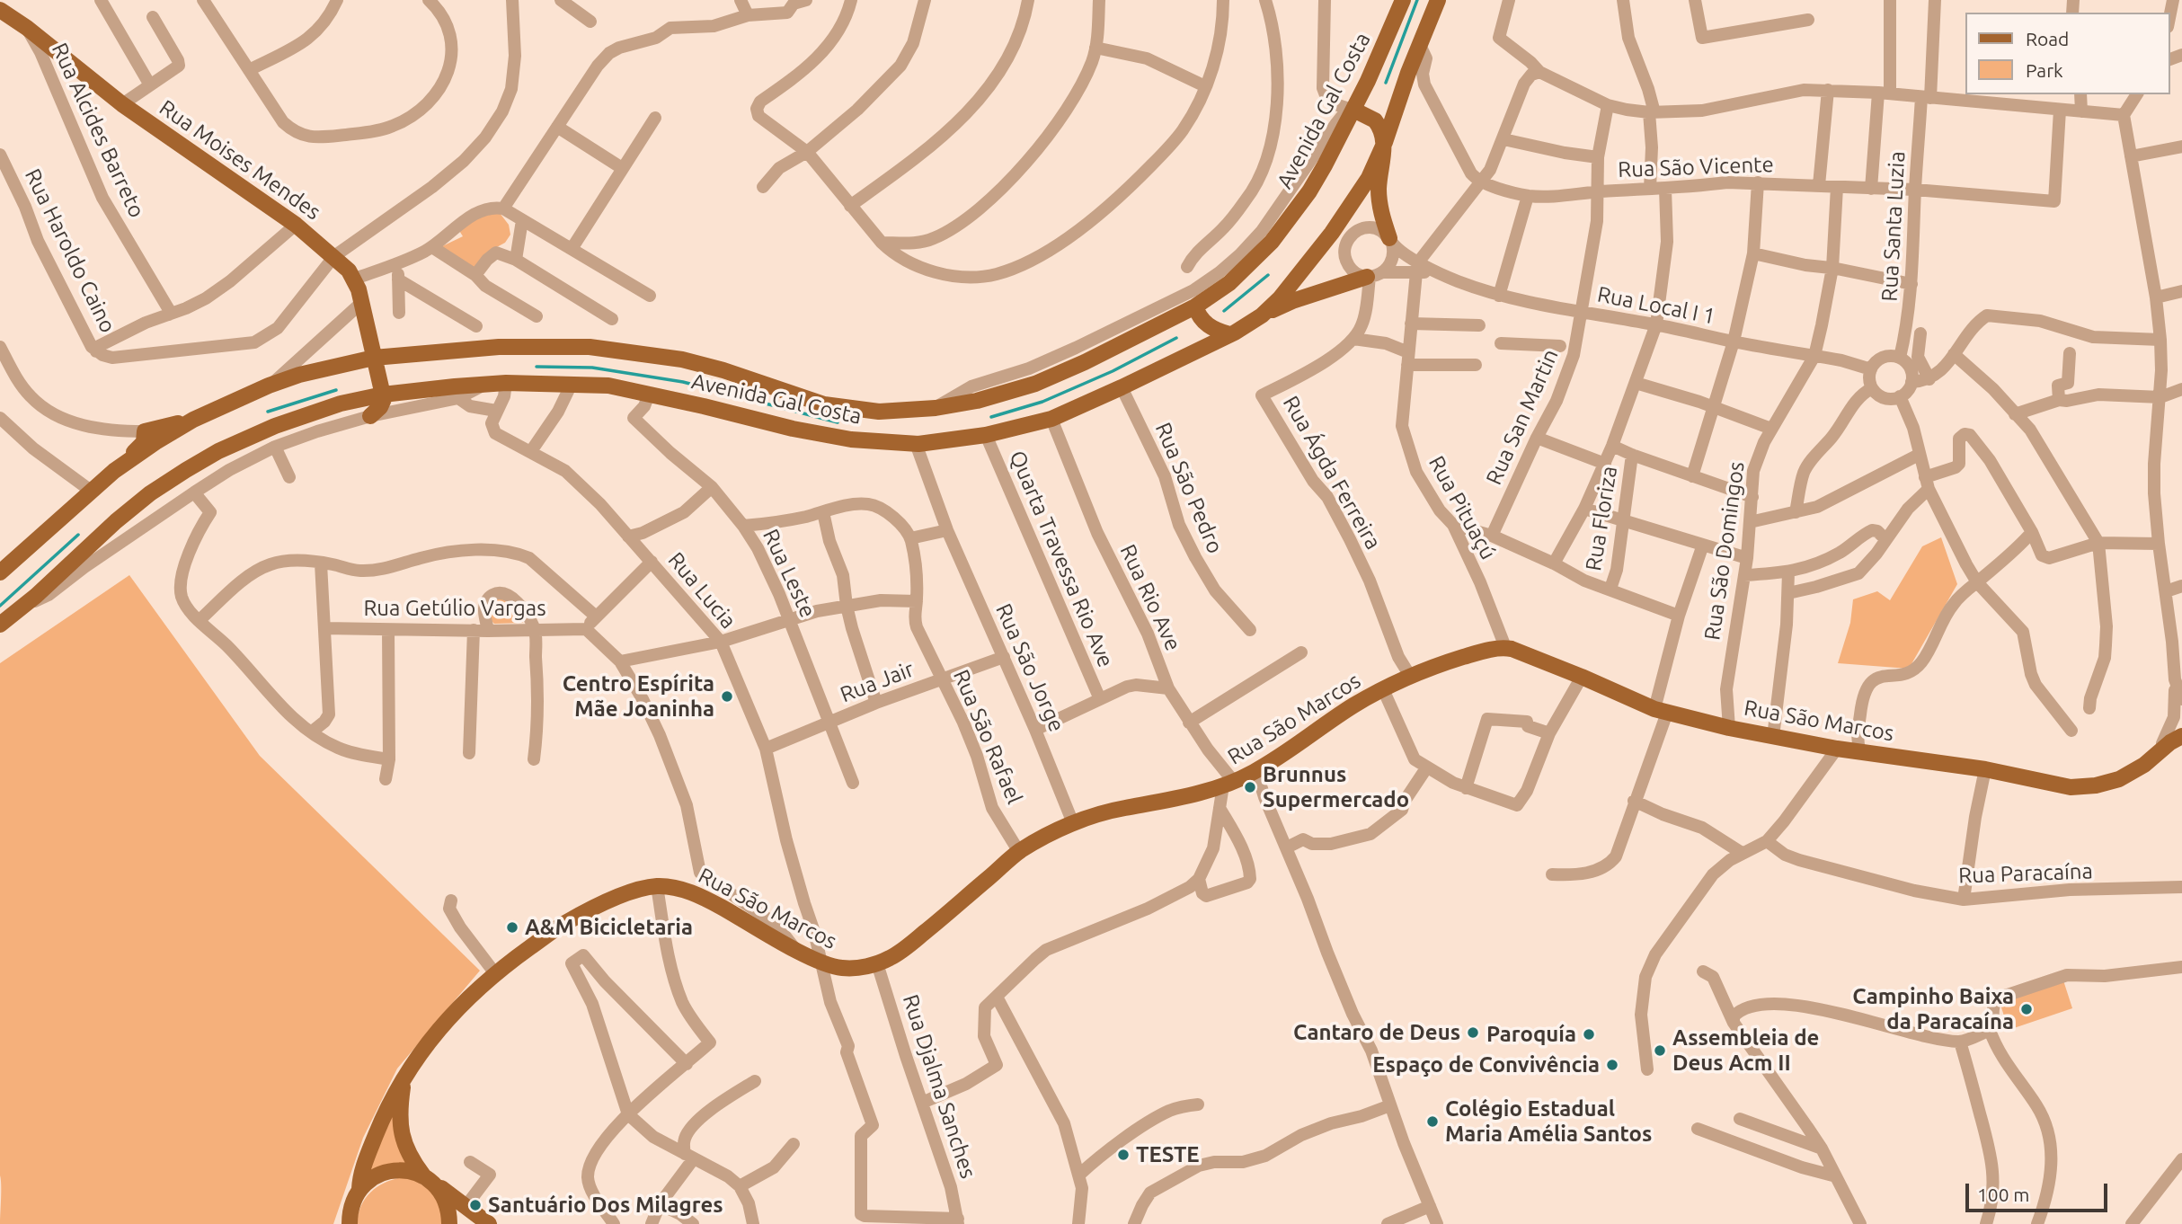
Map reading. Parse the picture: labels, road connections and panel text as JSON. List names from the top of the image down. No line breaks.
{"streets":{"main road":["Avenida Gal Costa","Rua Moises Mendes","Rua São Marcos"],"street":["Rua Alcides Barreto","Rua São Vicente","Rua Santa Luzia","Rua Haroldo Caino","Rua Local I 1","Rua San Martin","Rua Ágda Ferreira","Rua São Pedro","Rua Pituaçú","Rua Floriza","Rua São Domingos","Quarta Travessa Rio Ave","Rua Leste","Rua Lucia","Rua Rio Ave","Rua Getúlio Vargas","Rua São Jorge","Rua Jair","Rua São Rafael","Rua Paracaína","Rua Djalma Sanches"]},"crossings":[["Avenida Gal Costa","Rua Moises Mendes"],["Avenida Gal Costa","Rua São Pedro"],["Avenida Gal Costa","Quarta Travessa Rio Ave"],["Avenida Gal Costa","Rua Leste"],["Avenida Gal Costa","Rua Rio Ave"],["Avenida Gal Costa","Rua São Jorge"],["Rua Alcides Barreto","Rua Moises Mendes"],["Rua Moises Mendes","Rua Haroldo Caino"],["Rua São Vicente","Rua Santa Luzia"],["Rua São Vicente","Rua San Martin"],["Rua Santa Luzia","Rua Local I 1"],["Rua Local I 1","Rua San Martin"],["Rua Local I 1","Rua Pituaçú"],["Rua Local I 1","Rua São Domingos"],["Rua Ágda Ferreira","Rua São Marcos"],["Rua Pituaçú","Rua São Marcos"],["Rua São Domingos","Rua São Marcos"],["Rua Leste","Rua Jair"],["Rua Lucia","Rua Jair"],["Rua Lucia","Rua São Marcos"],["Rua Lucia","Rua Djalma Sanches"],["Rua Rio Ave","Rua São Marcos"],["Rua São Jorge","Rua Jair"],["Rua São Jorge","Rua São Marcos"],["Rua Jair","Rua São Rafael"],["Rua São Marcos","Rua São Rafael"],["Rua São Marcos","Rua Djalma Sanches"]],"places":["Centro Espírita Mãe Joaninha","Brunnus Supermercado","A&M Bicicletaria","Campinho Baixa da Paracaína","Cantaro de Deus","Paroquía","Assembleia de Deus Acm II","Espaço de Convivência","Colégio Estadual Maria Amélia Santos","TESTE","Santuário Dos Milagres"],"legend":["Road","Park"],"scale_bar":"100 m"}
